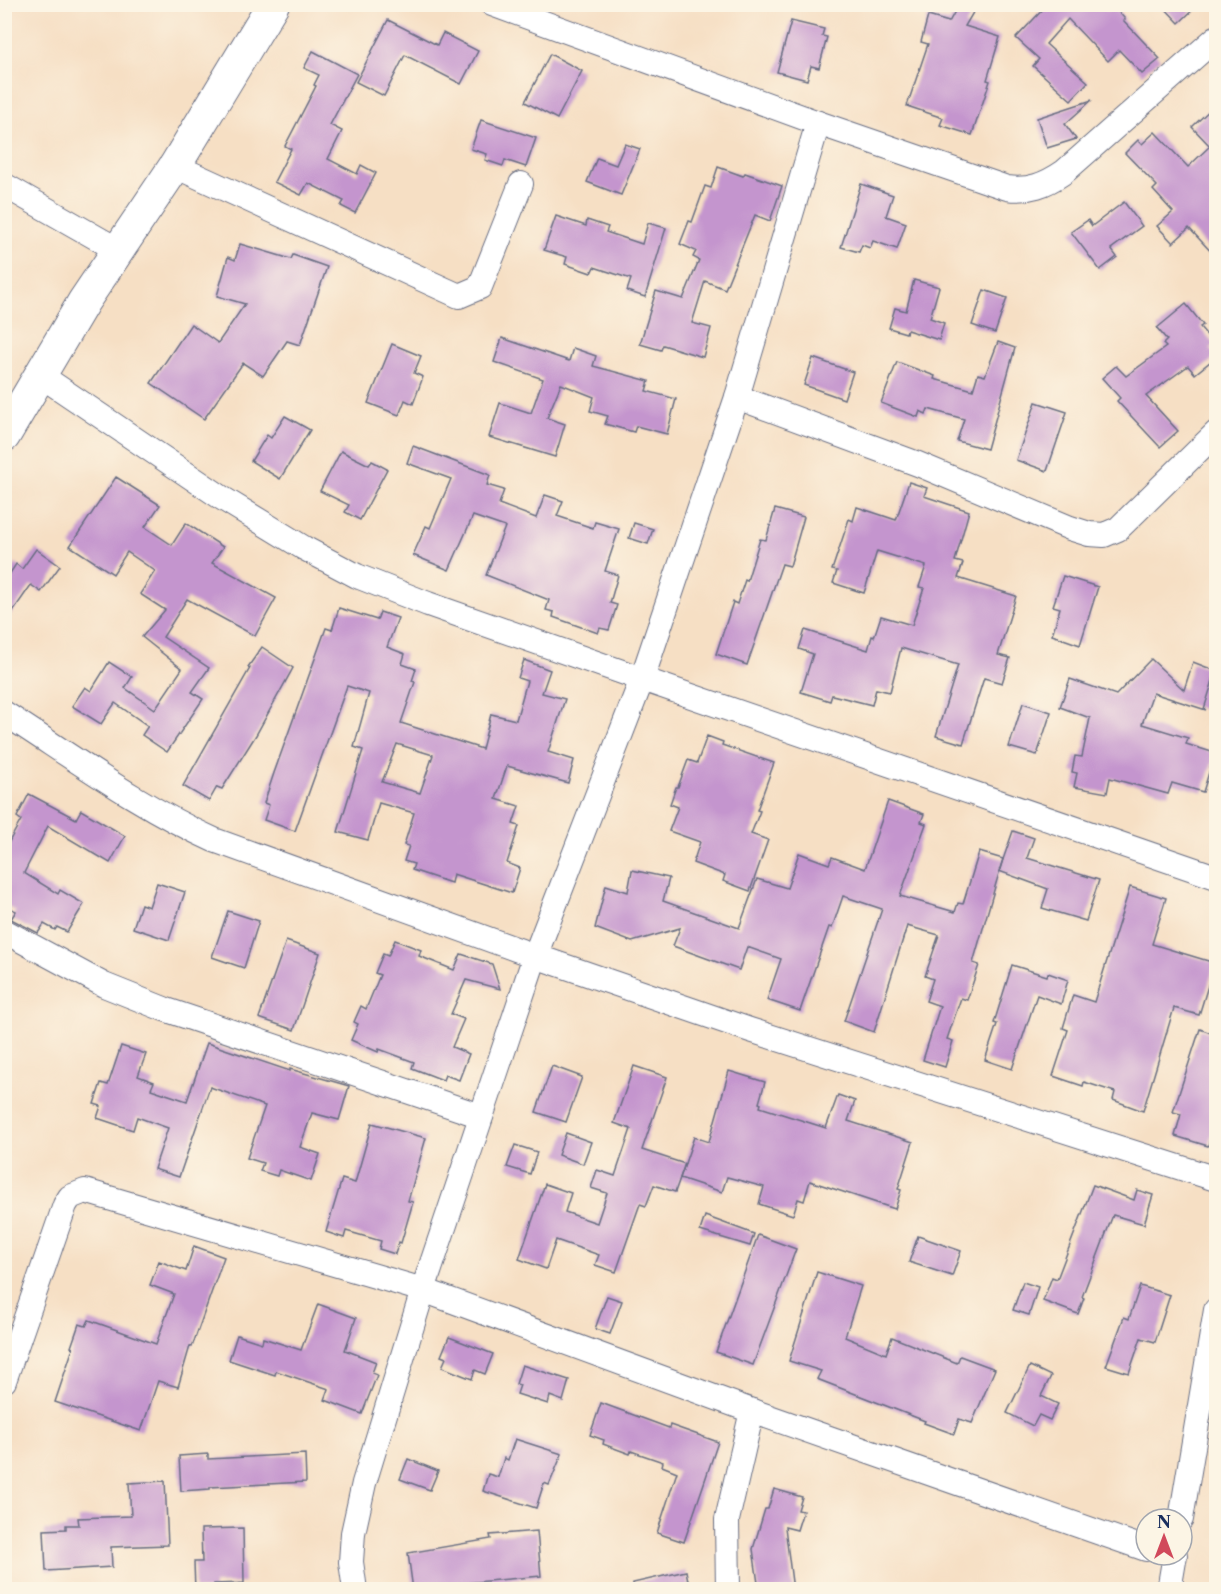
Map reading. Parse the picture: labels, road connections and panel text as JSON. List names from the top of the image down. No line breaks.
{"north":"top"}
